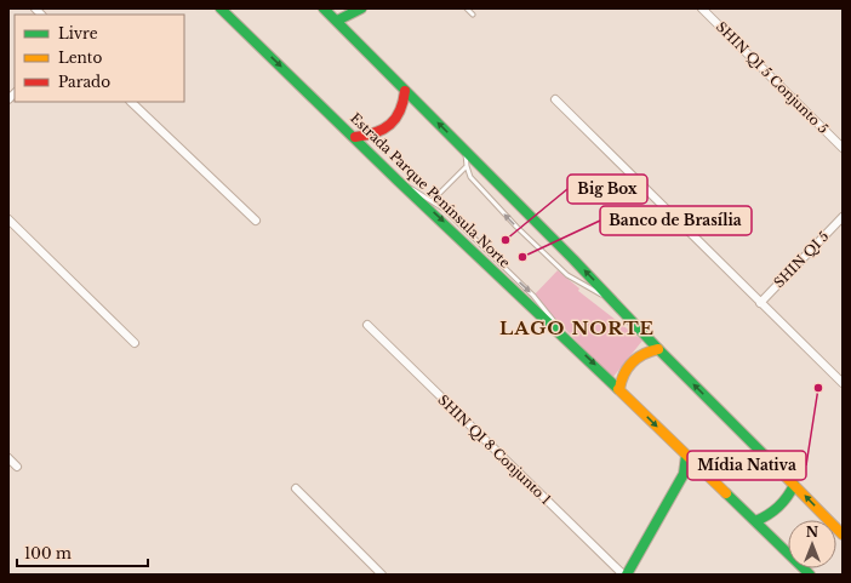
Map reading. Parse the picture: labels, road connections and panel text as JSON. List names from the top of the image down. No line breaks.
{"streets":{"main road":["Estrada Parque Península Norte"],"street":["SHIN QI 5 Conjunto 5","SHIN QI 5","SHIN QI 8 Conjunto 1"]},"districts":["LAGO NORTE"],"places":["Big Box","Banco de Brasília","Mídia Nativa"],"legend":["Livre","Lento","Parado"],"scale_bar":"100 m","north":"top"}
